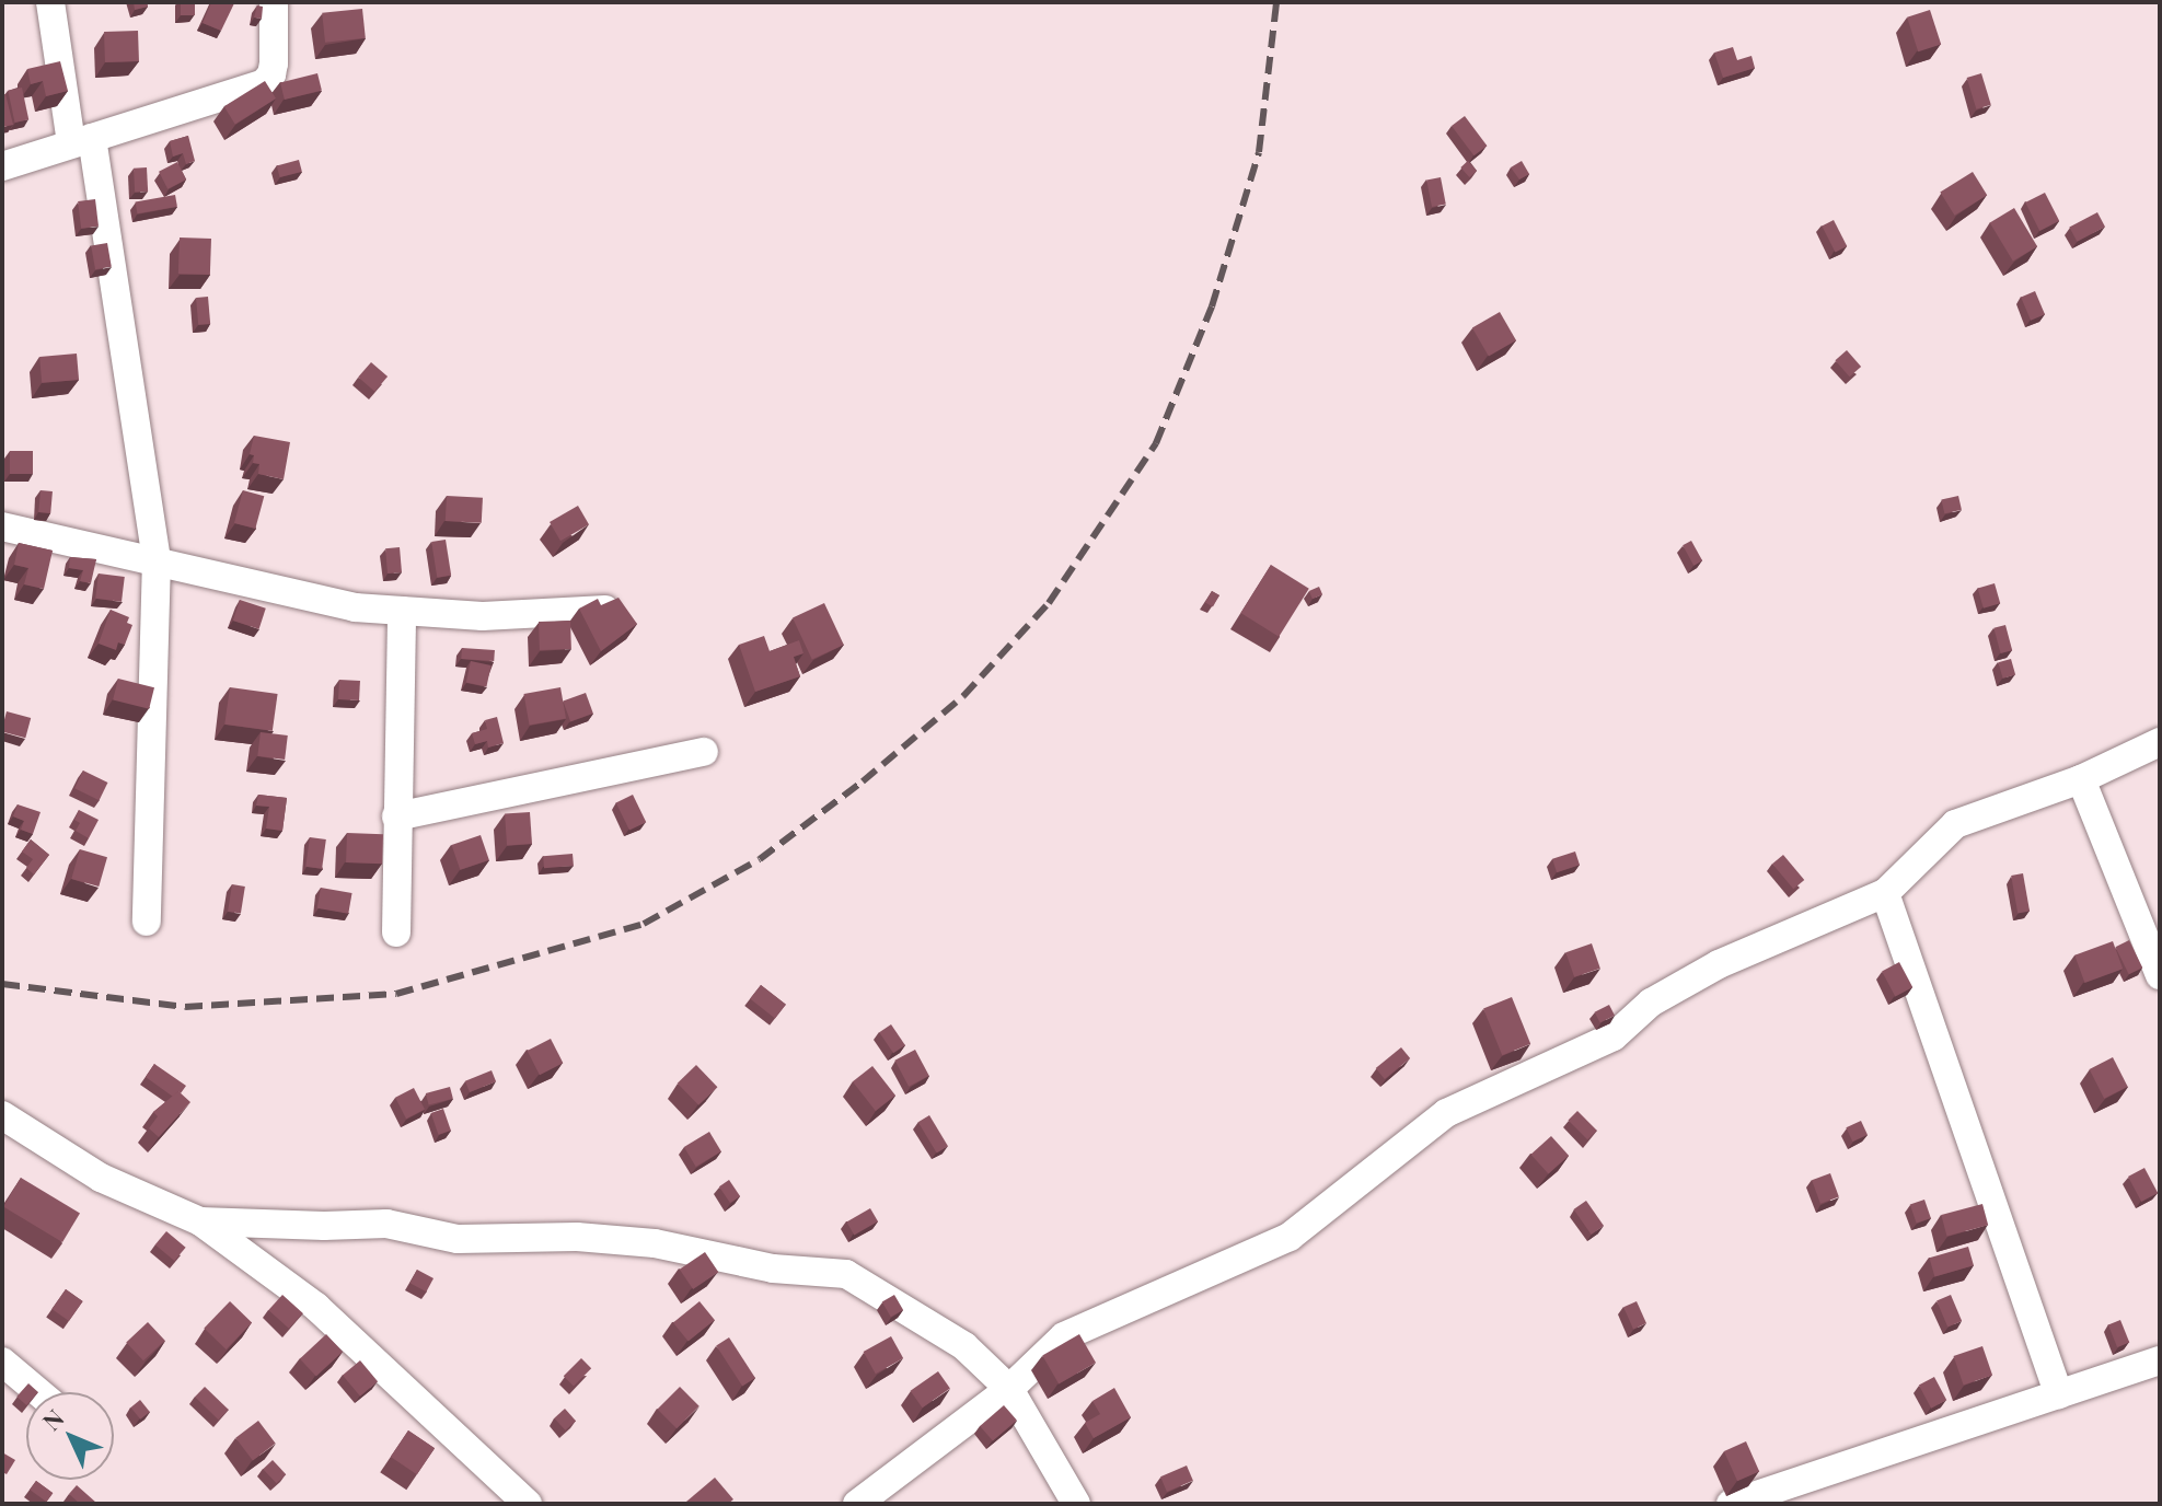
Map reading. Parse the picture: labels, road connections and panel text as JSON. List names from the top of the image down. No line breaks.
{"north":"top left"}
